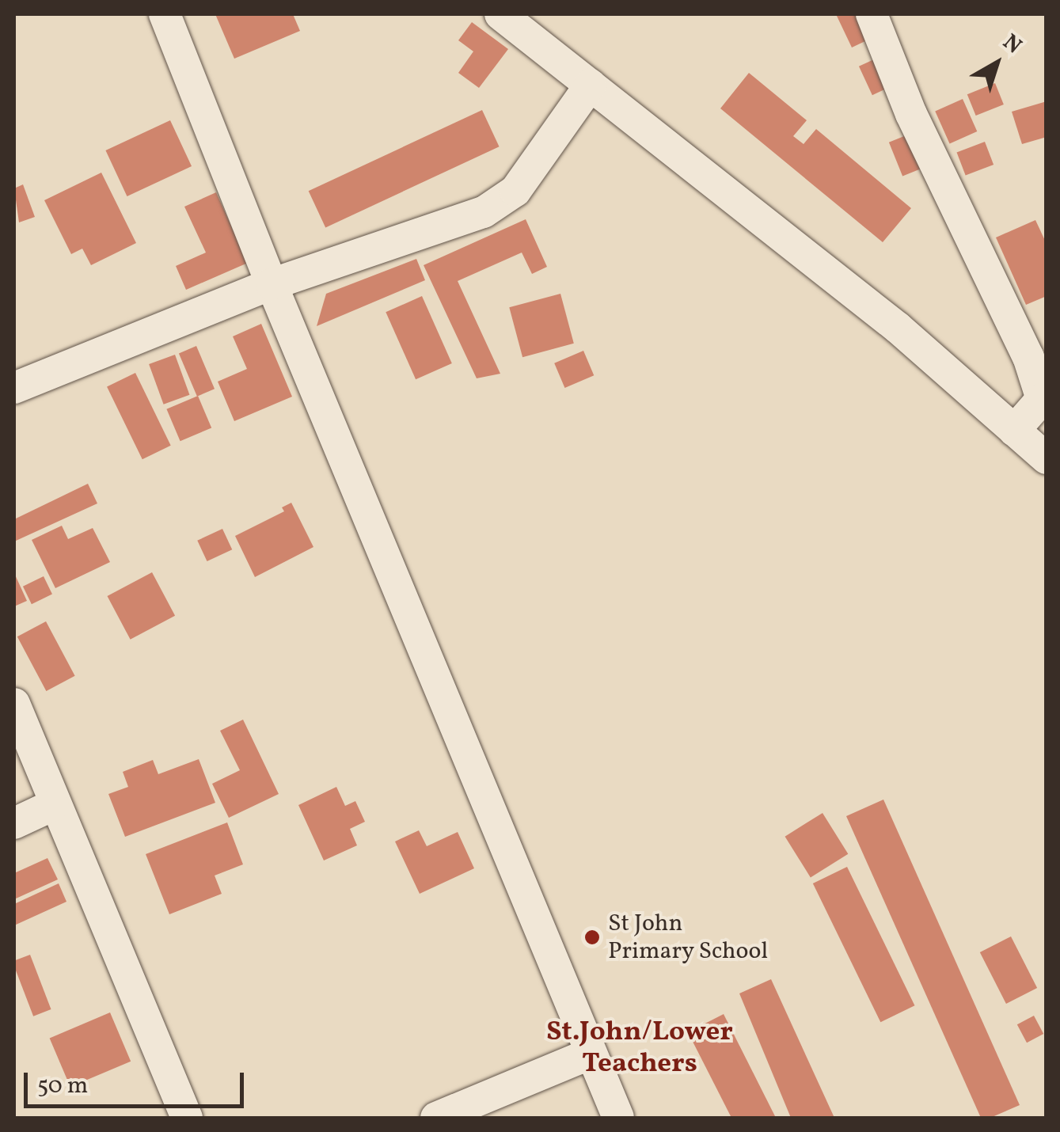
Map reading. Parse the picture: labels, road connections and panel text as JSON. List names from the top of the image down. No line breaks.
{"districts":["St.John/Lower Teachers"],"places":["St John Primary School"],"scale_bar":"50 m","north":"top right"}
